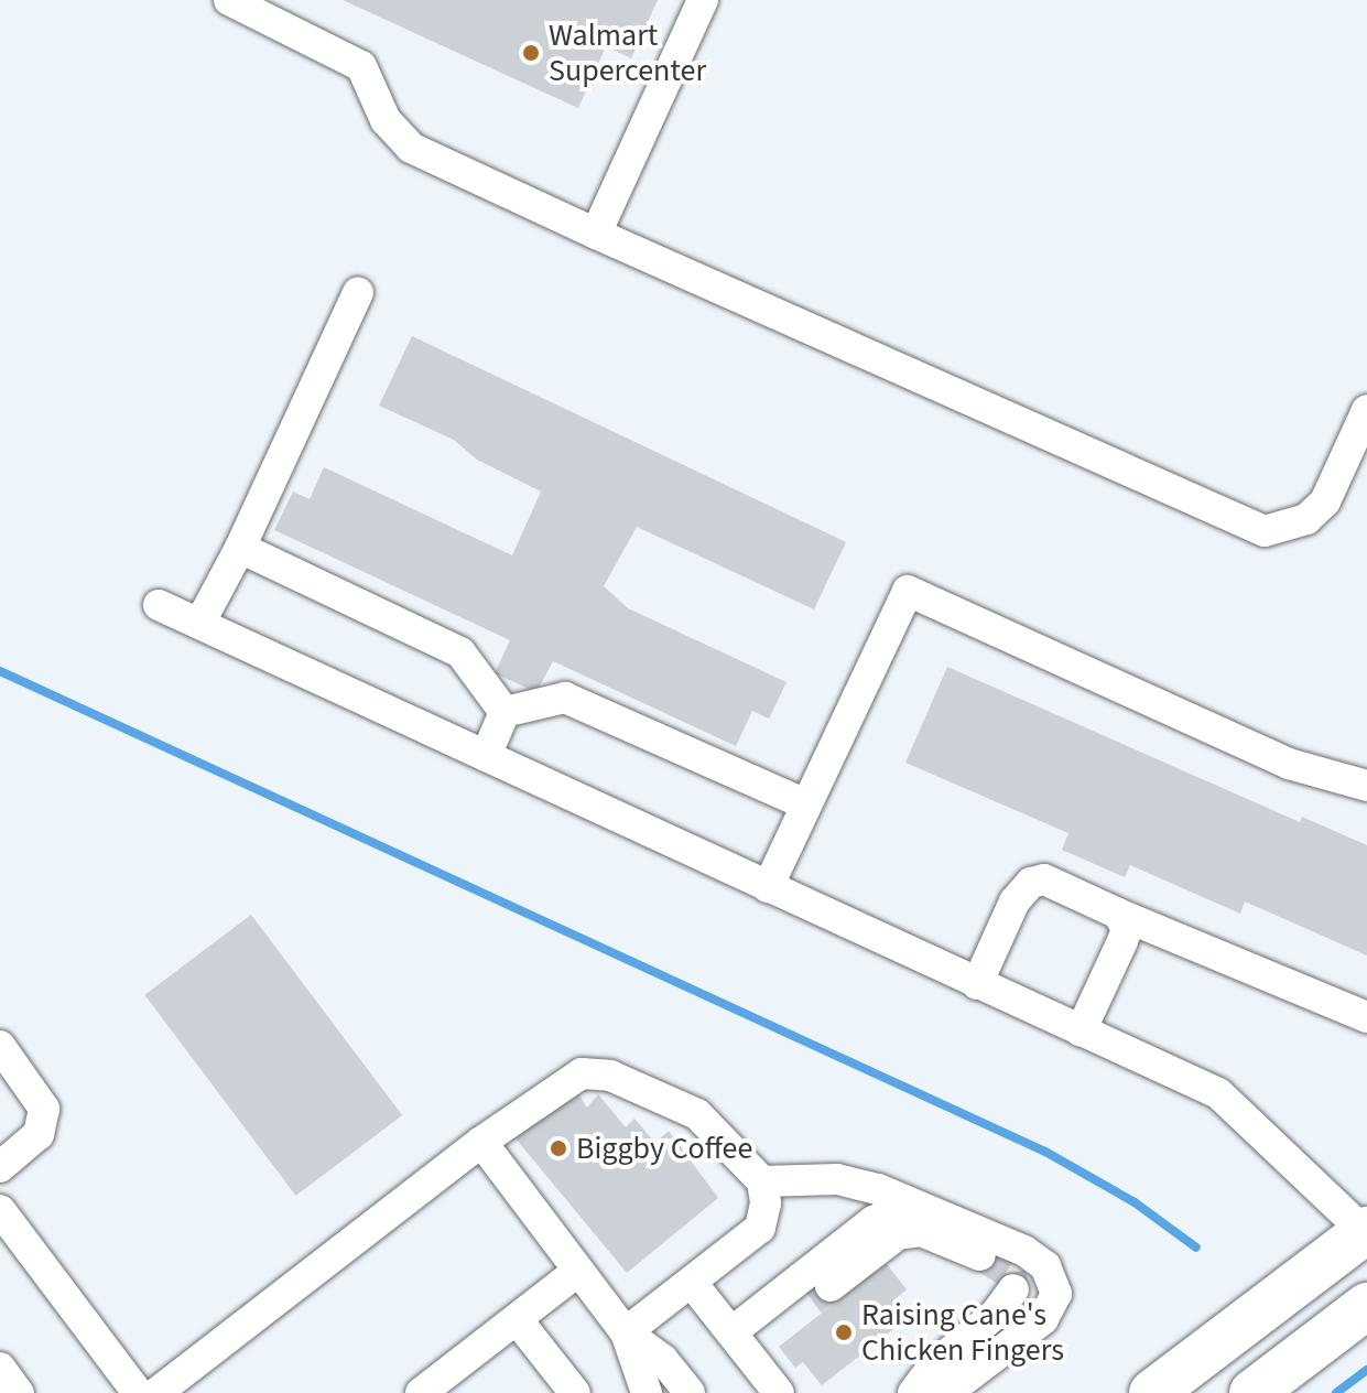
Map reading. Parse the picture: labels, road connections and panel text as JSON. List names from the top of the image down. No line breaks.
{"places":["Walmart Supercenter","Biggby Coffee","Raising Cane's Chicken Fingers"]}
